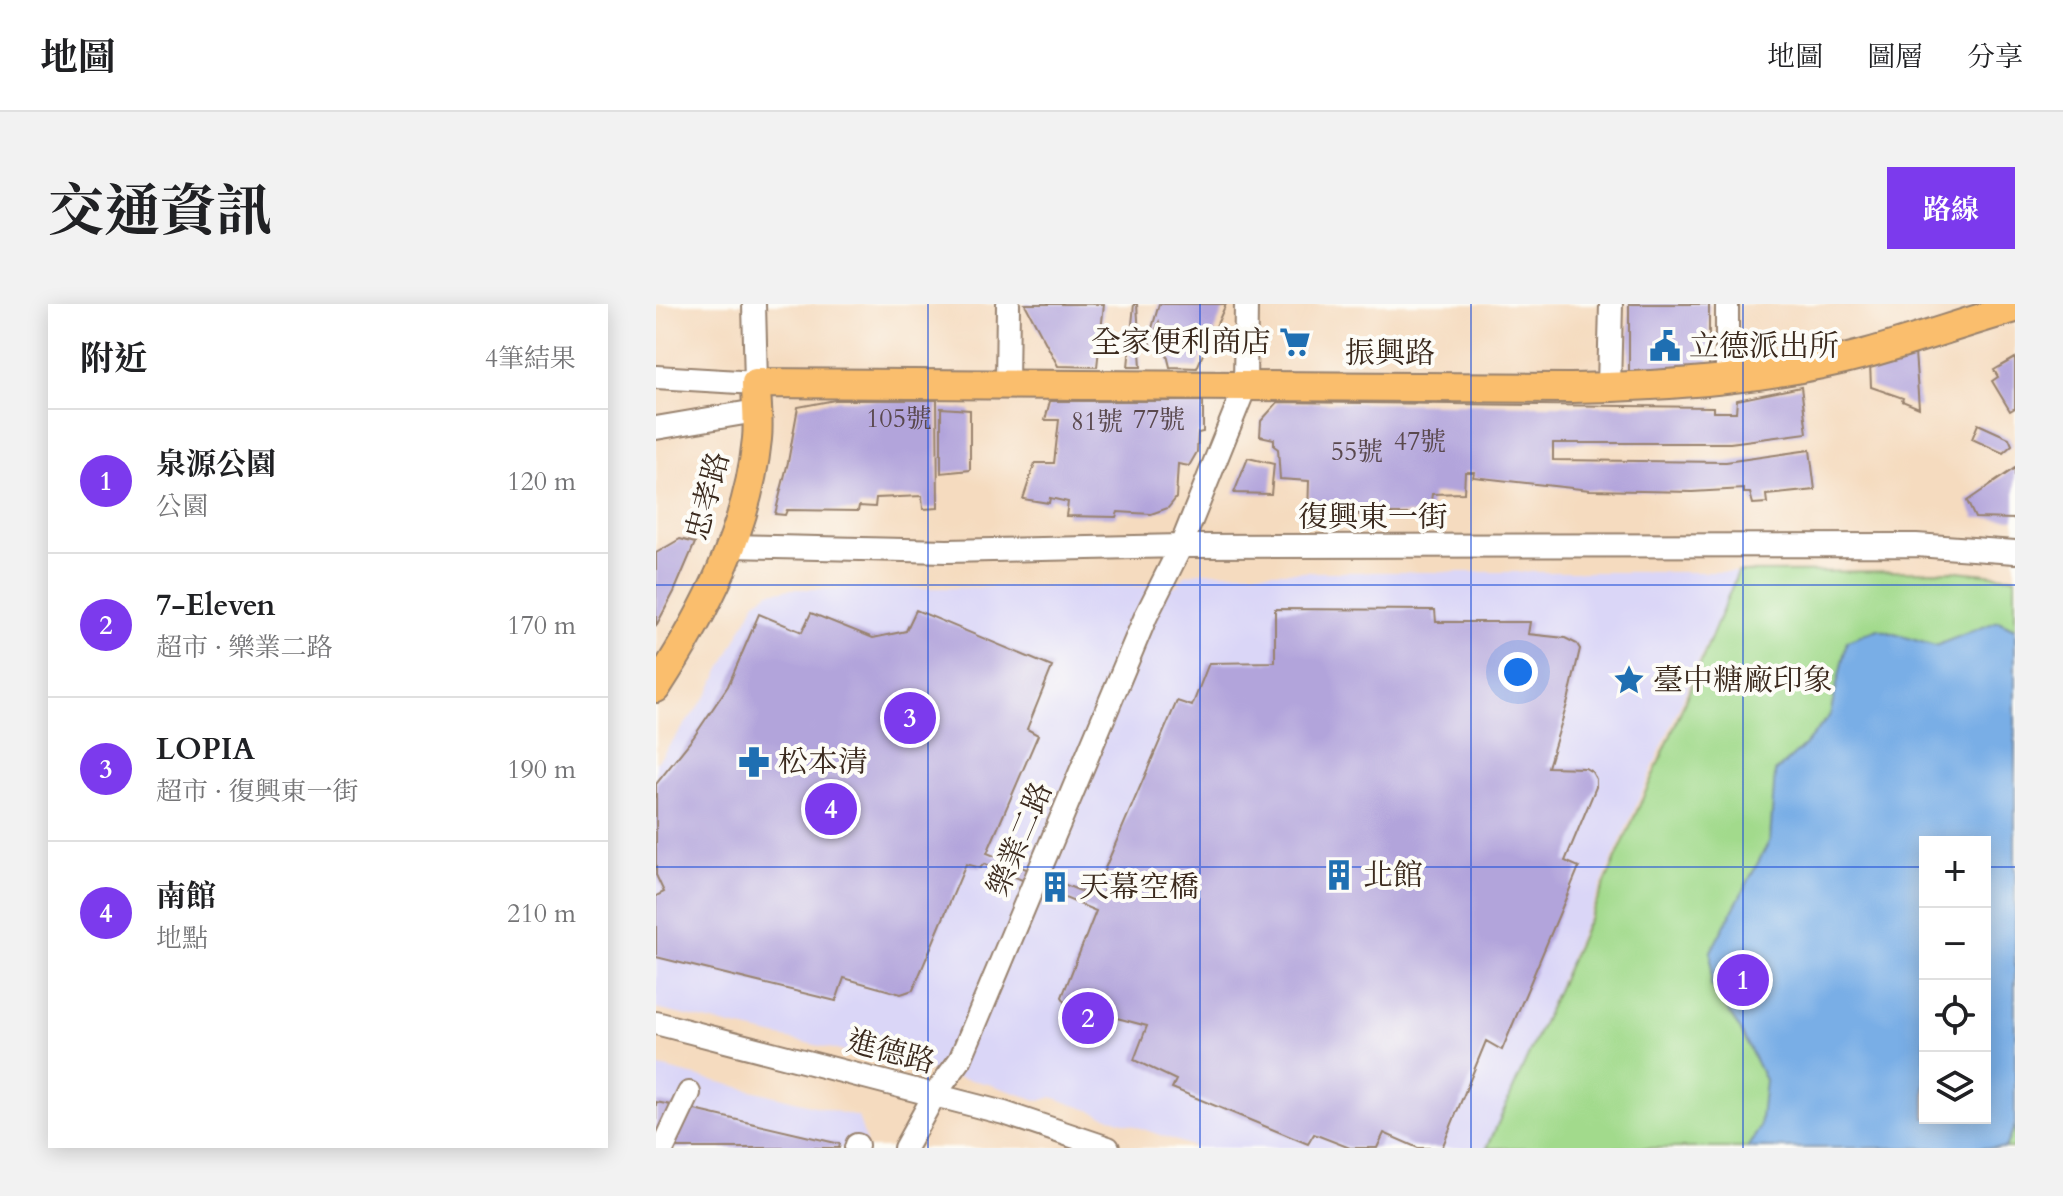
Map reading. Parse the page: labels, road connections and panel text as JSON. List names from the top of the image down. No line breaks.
{"streets":{"main road":["振興路","忠孝路"],"street":["復興東一街","樂業二路","進德路"]},"crossings":[["振興路","忠孝路"],["振興路","樂業二路"],["忠孝路","復興東一街"],["復興東一街","樂業二路"],["樂業二路","進德路"]],"places":{"supermarket":["全家便利商店"],"public building":["立德派出所"],"place":["臺中糖廠印象"],"pharmacy":["松本清"],"building":["北館","天幕空橋"]},"house_numbers":["105號","77號","81號","47號","55號"],"page":{"header":"地圖","nav":["地圖","圖層","分享"],"title":"交通資訊","buttons":"路線","heading":["附近","4筆結果"],"list":[{"mark":"1","name":"泉源公園","note":"公園","value":"120 m"},{"mark":"2","name":"7-Eleven","note":"超市 · 樂業二路","value":"170 m"},{"mark":"3","name":"LOPIA","note":"超市 · 復興東一街","value":"190 m"},{"mark":"4","name":"南館","note":"地點","value":"210 m"}],"pins":["3","4","1","2"],"map_buttons":["+","−"]}}
